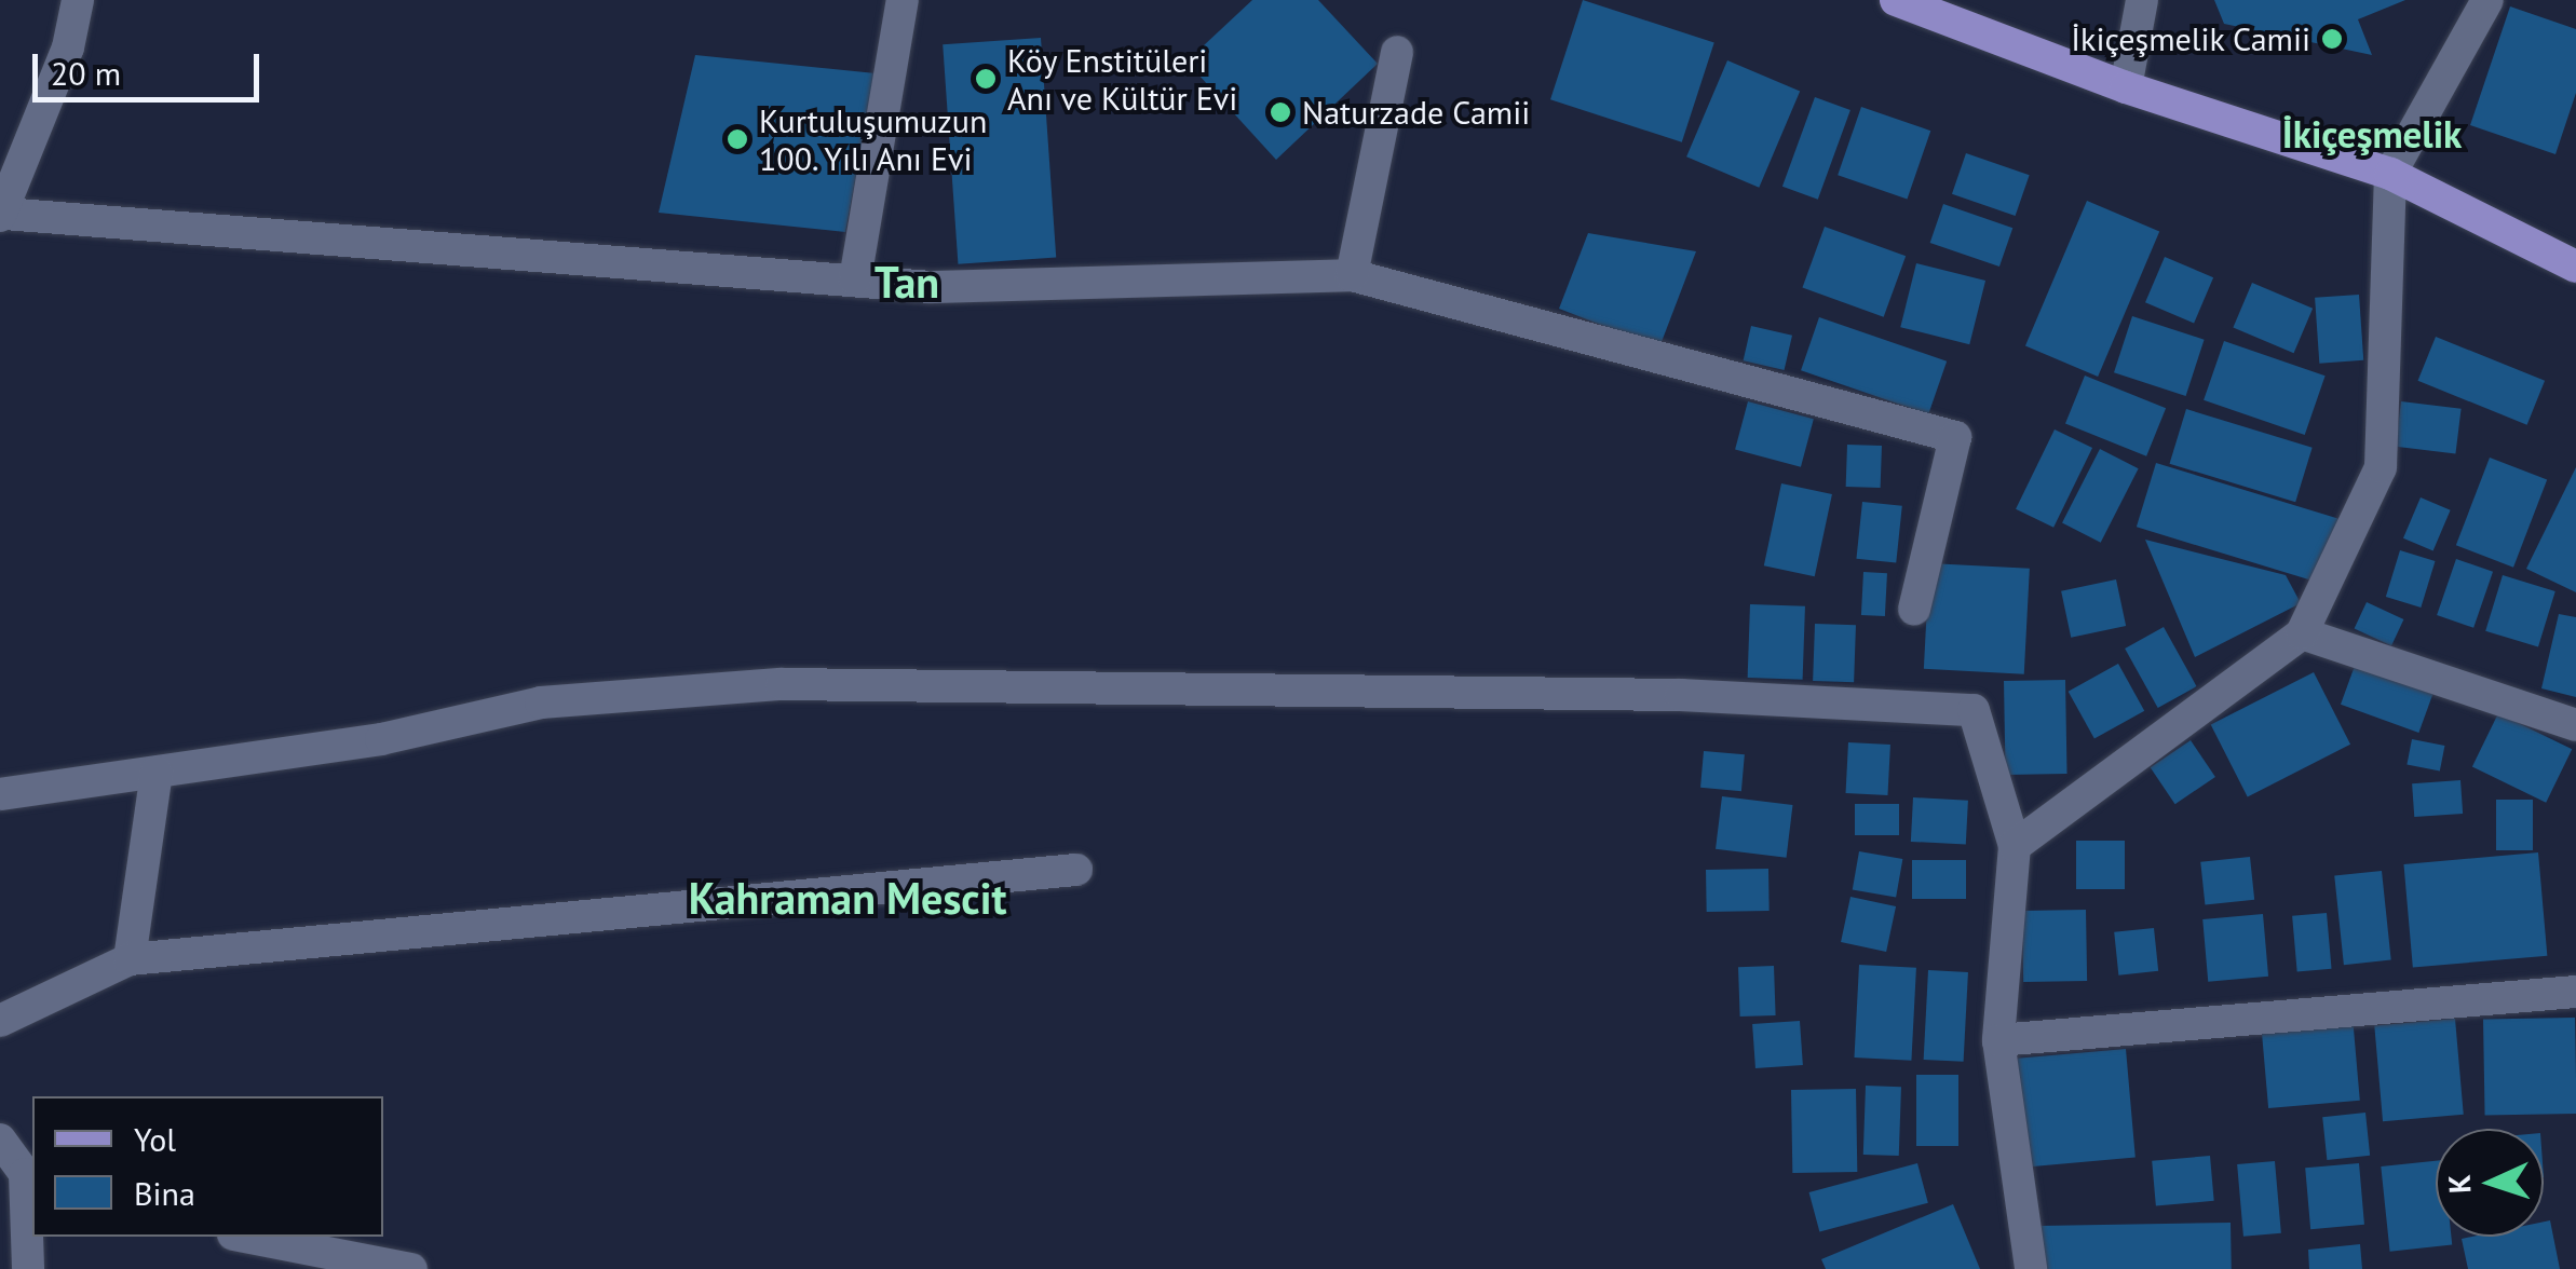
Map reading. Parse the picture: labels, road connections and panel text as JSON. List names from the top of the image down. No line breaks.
{"districts":["İkiçeşmelik","Tan","Kahraman Mescit"],"places":["İkiçeşmelik Camii","Köy Enstitüleri Anı ve Kültür Evi","Naturzade Camii","Kurtuluşumuzun 100. Yılı Anı Evi"],"legend":["Yol","Bina"],"scale_bar":"20 m","north":"left"}
